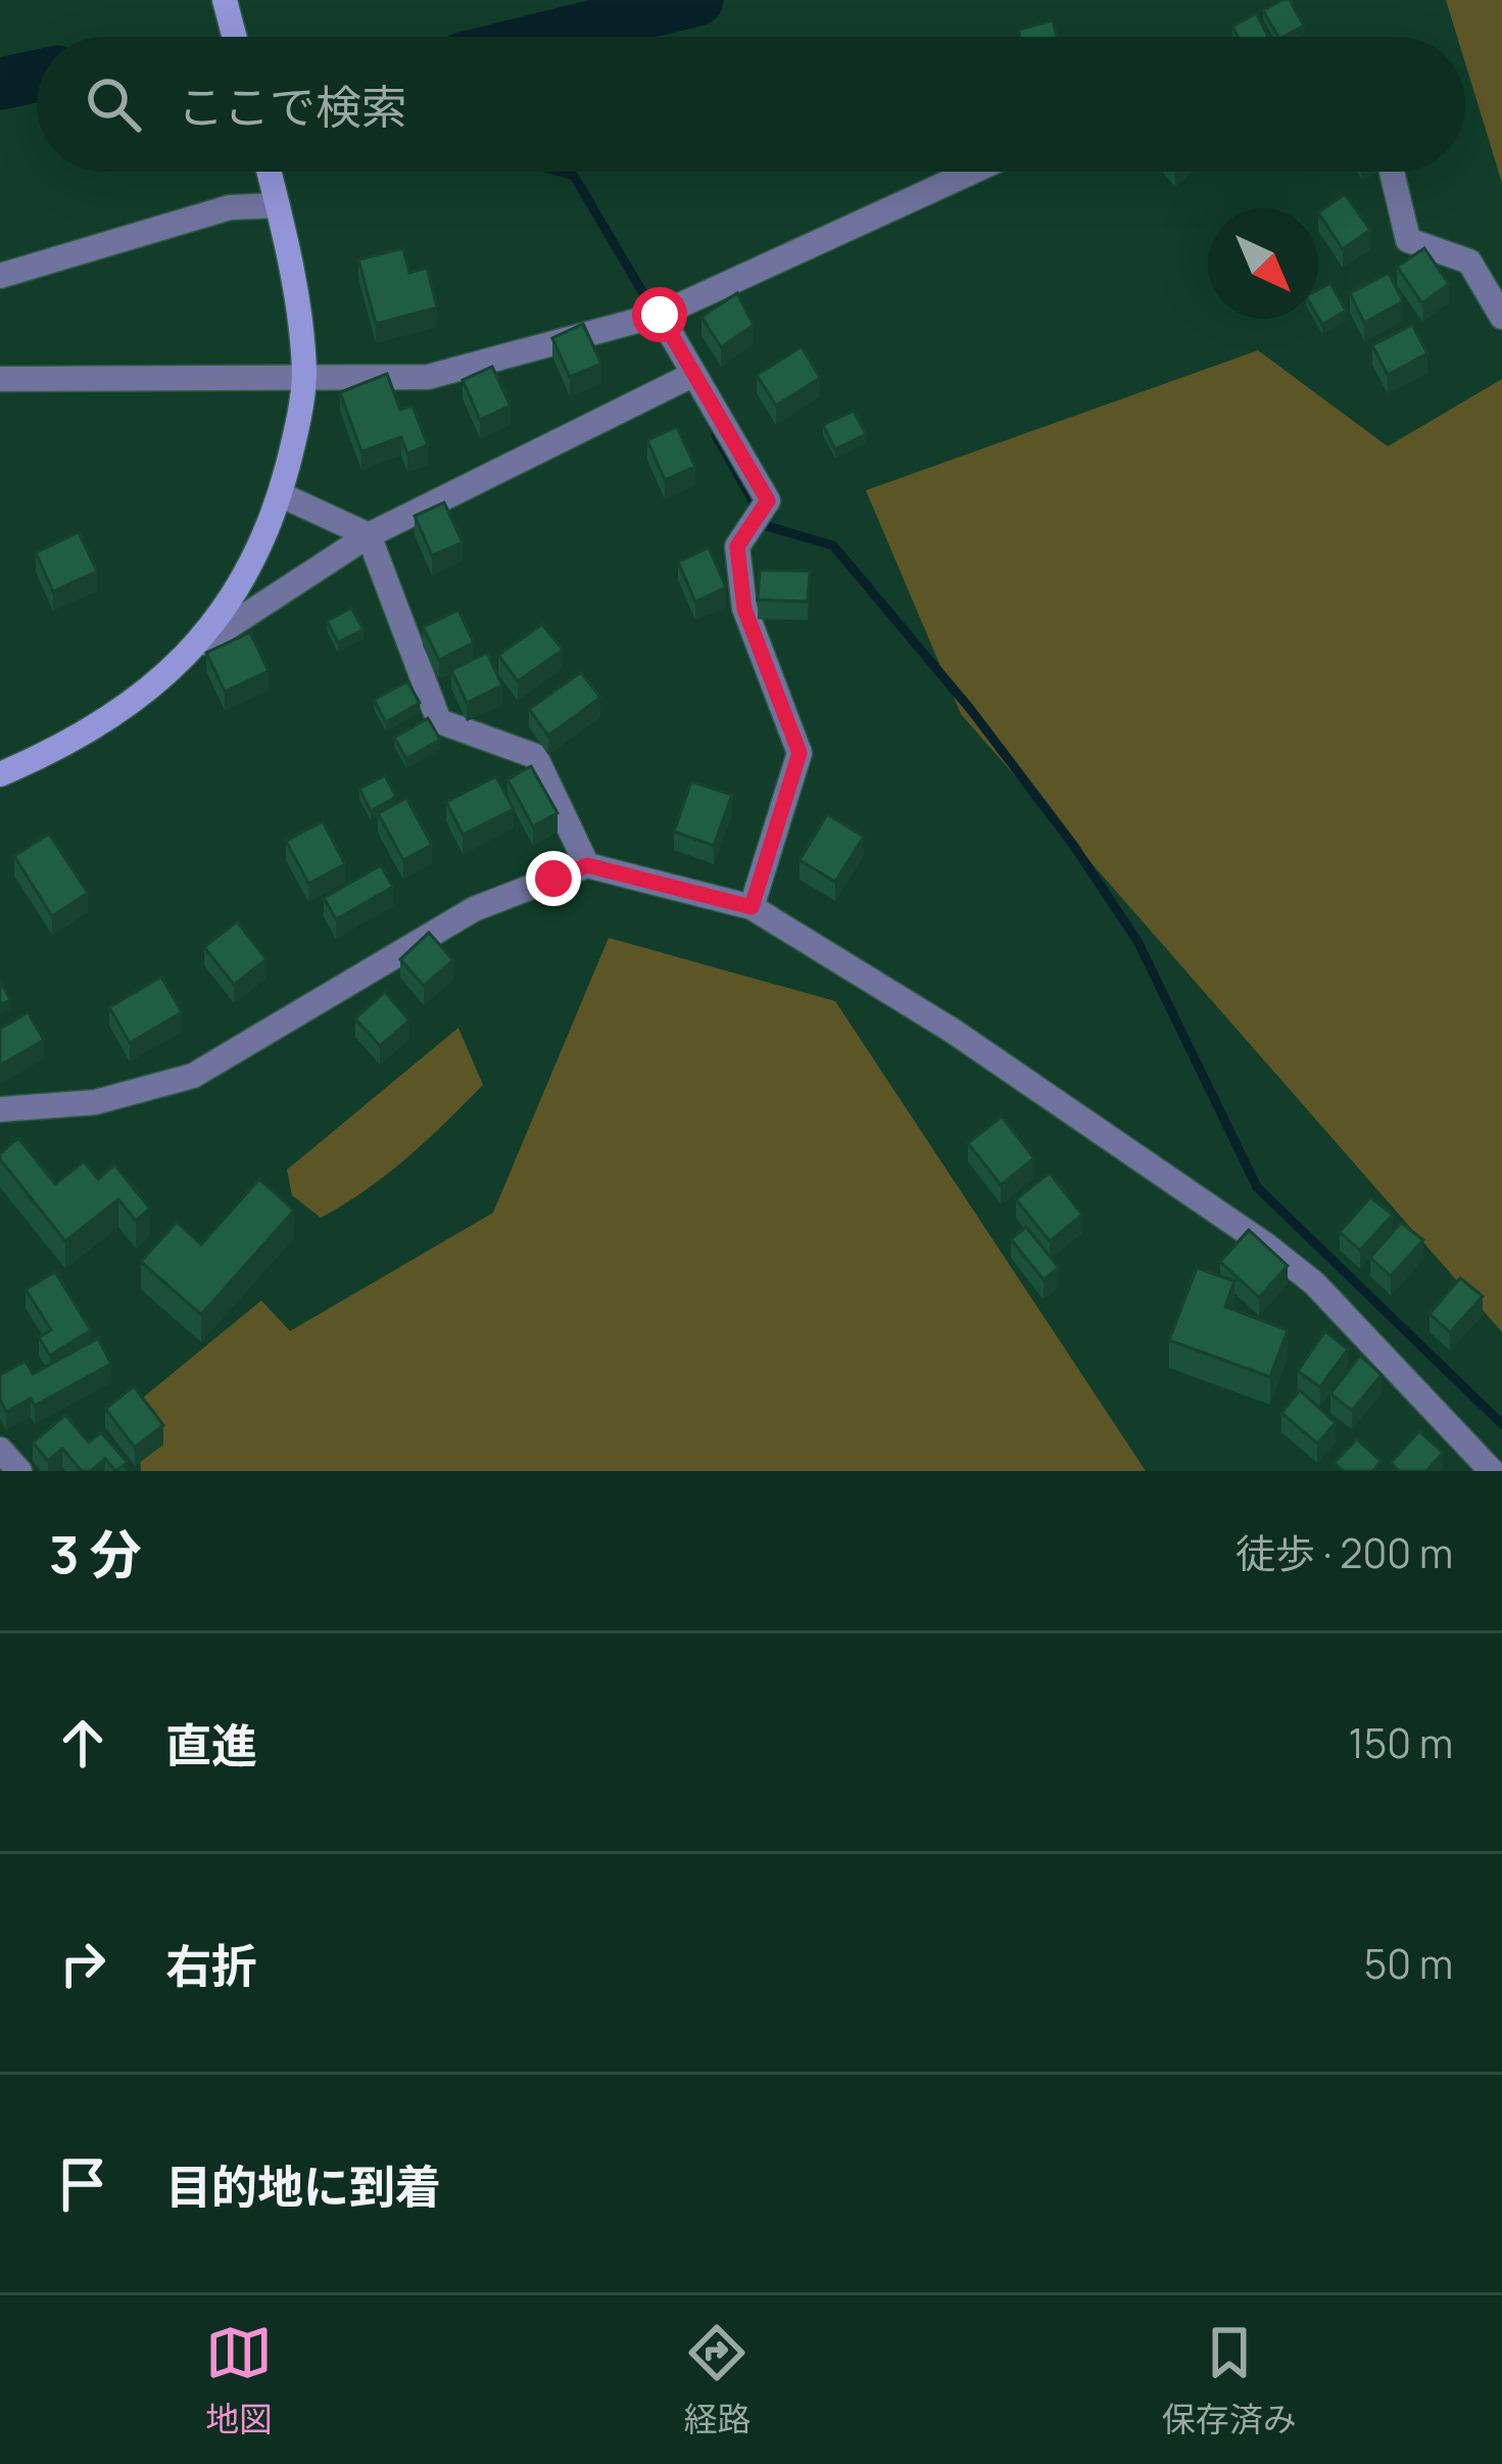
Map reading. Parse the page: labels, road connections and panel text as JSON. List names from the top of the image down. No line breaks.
{"north":"bottom right","page":{"search":"ここで検索","heading":["3 分","徒歩 · 200 m"],"list":[["直進","150 m"],["右折","50 m"],"目的地に到着"],"nav":["地図","経路","保存済み"]}}
